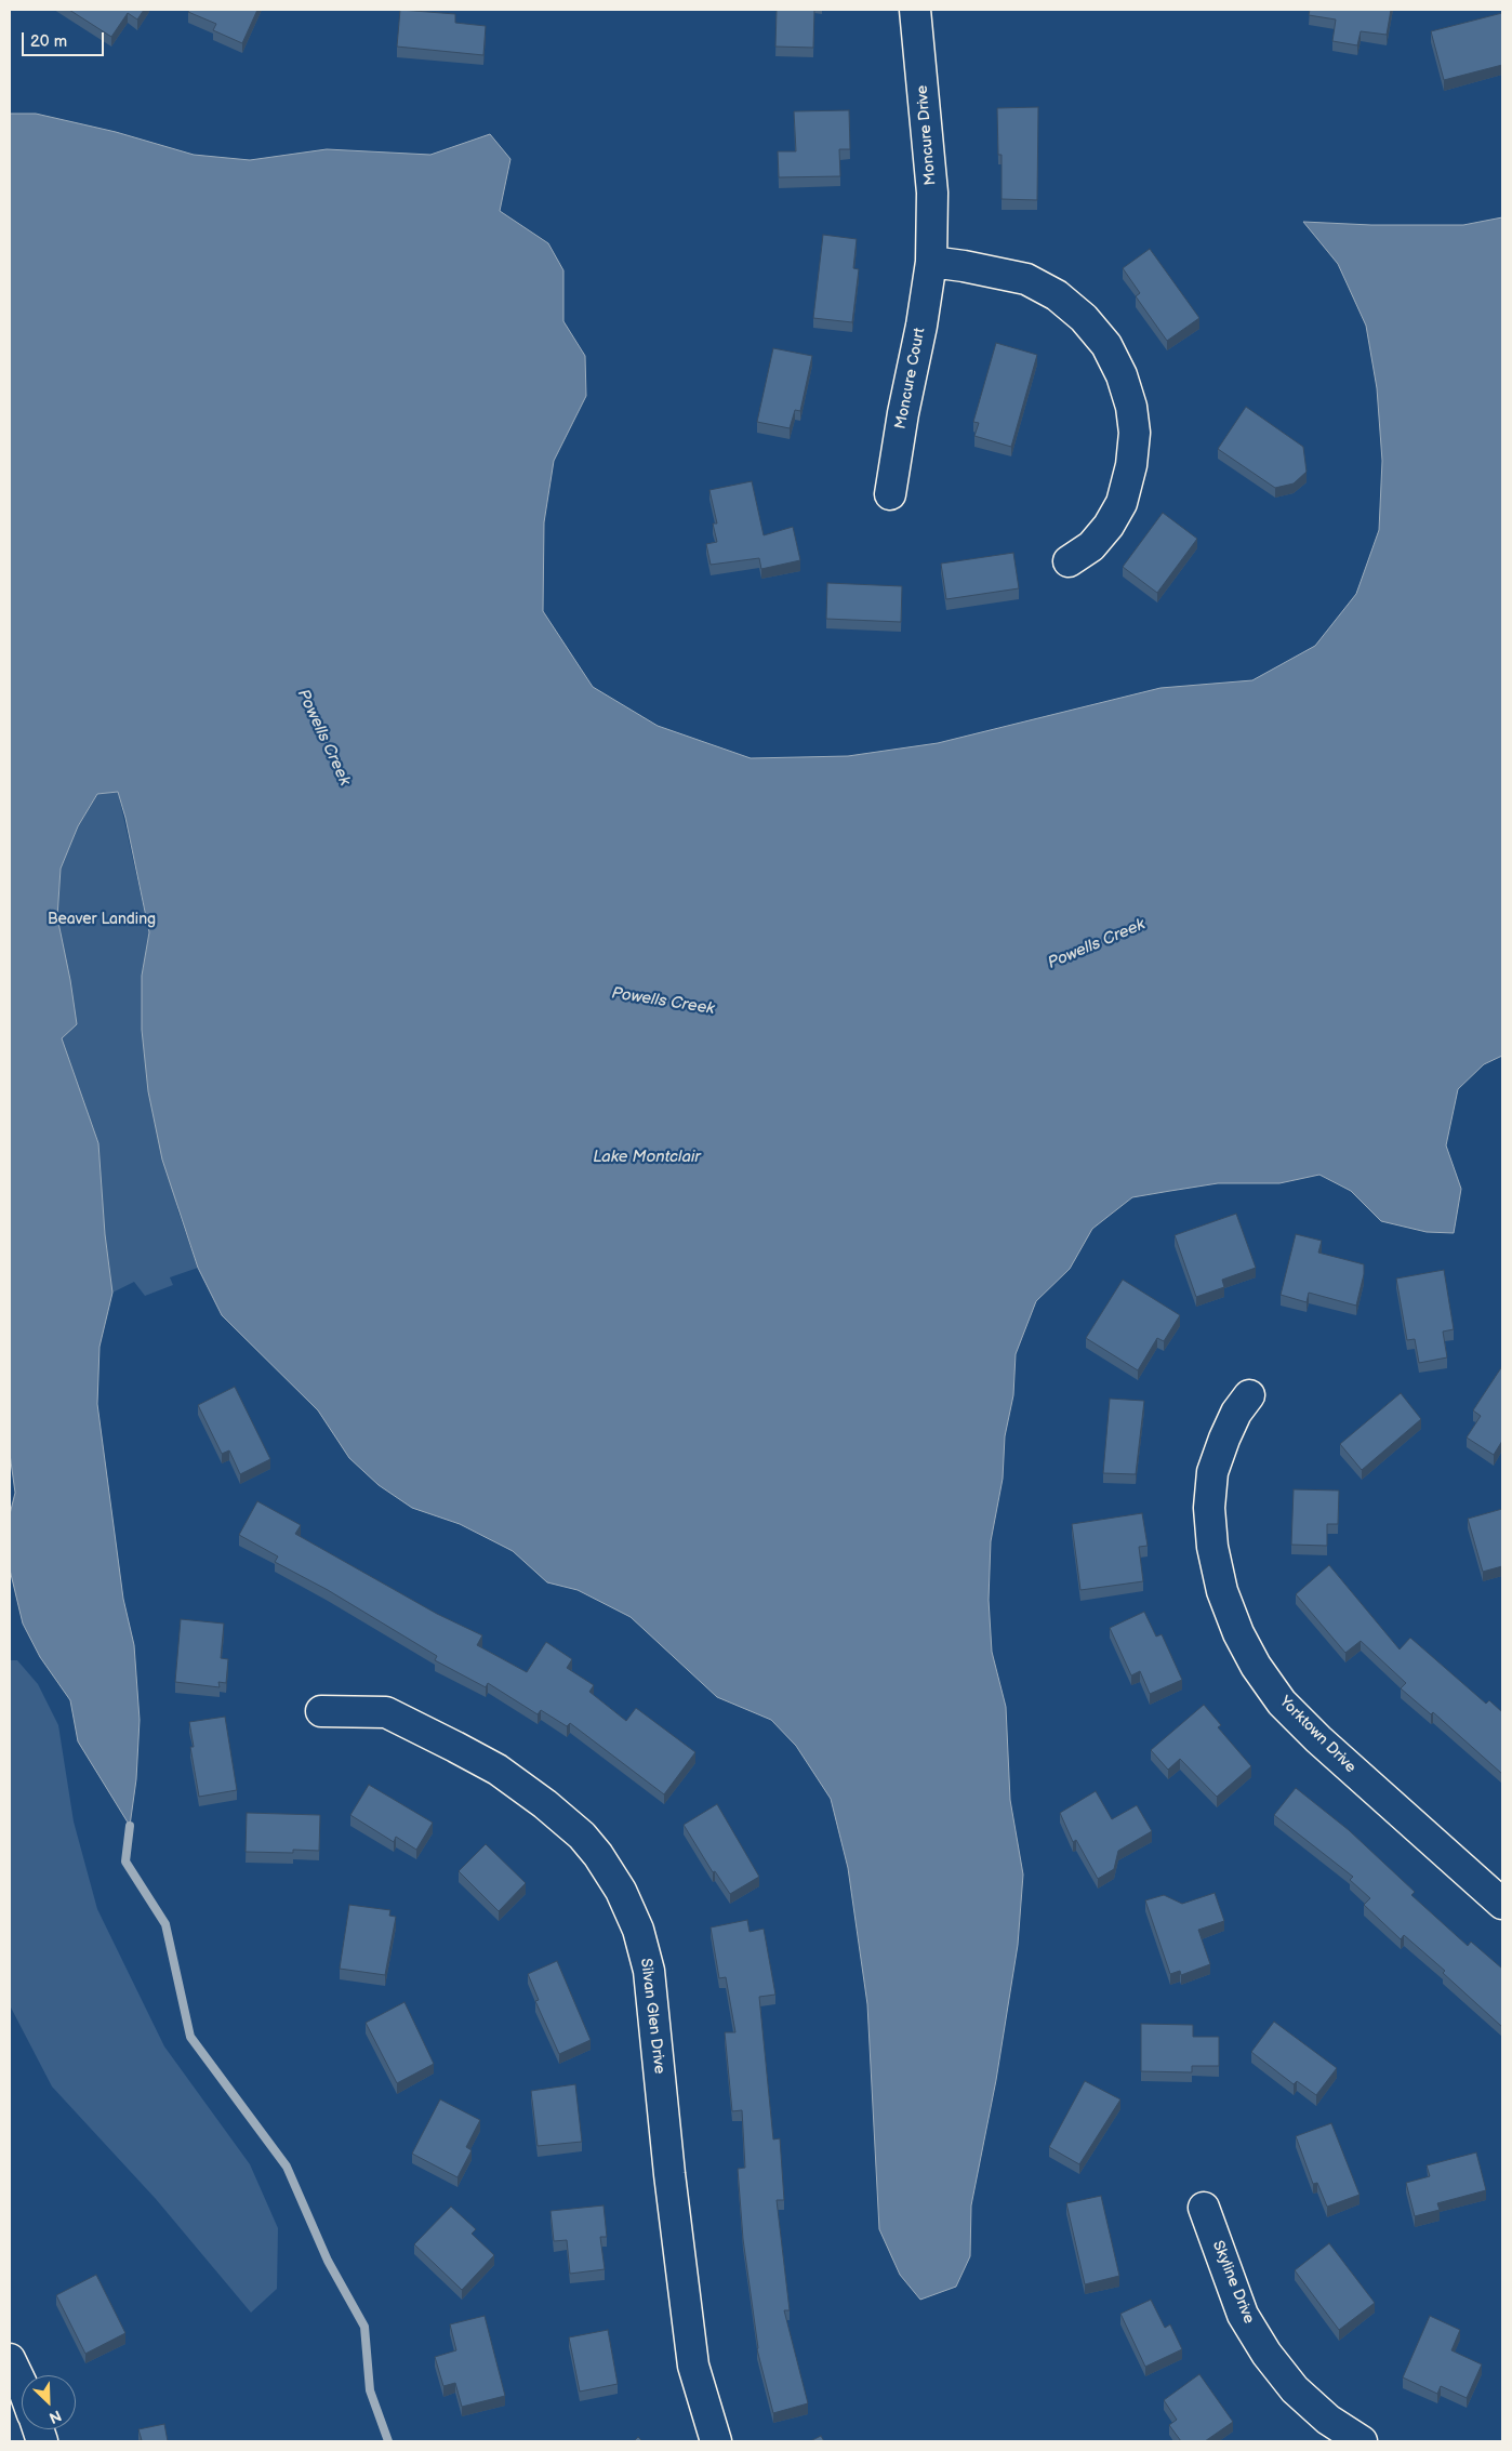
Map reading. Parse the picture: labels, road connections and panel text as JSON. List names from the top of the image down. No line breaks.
{"streets":{"street":["Moncure Drive","Moncure Court","Yorktown Drive","Silvan Glen Drive","Skyline Drive"]},"crossings":[["Moncure Drive","Moncure Court"]],"water":["Powells Creek","Lake Montclair"],"parks":["Beaver Landing"],"scale_bar":"20 m","north":"bottom right"}
